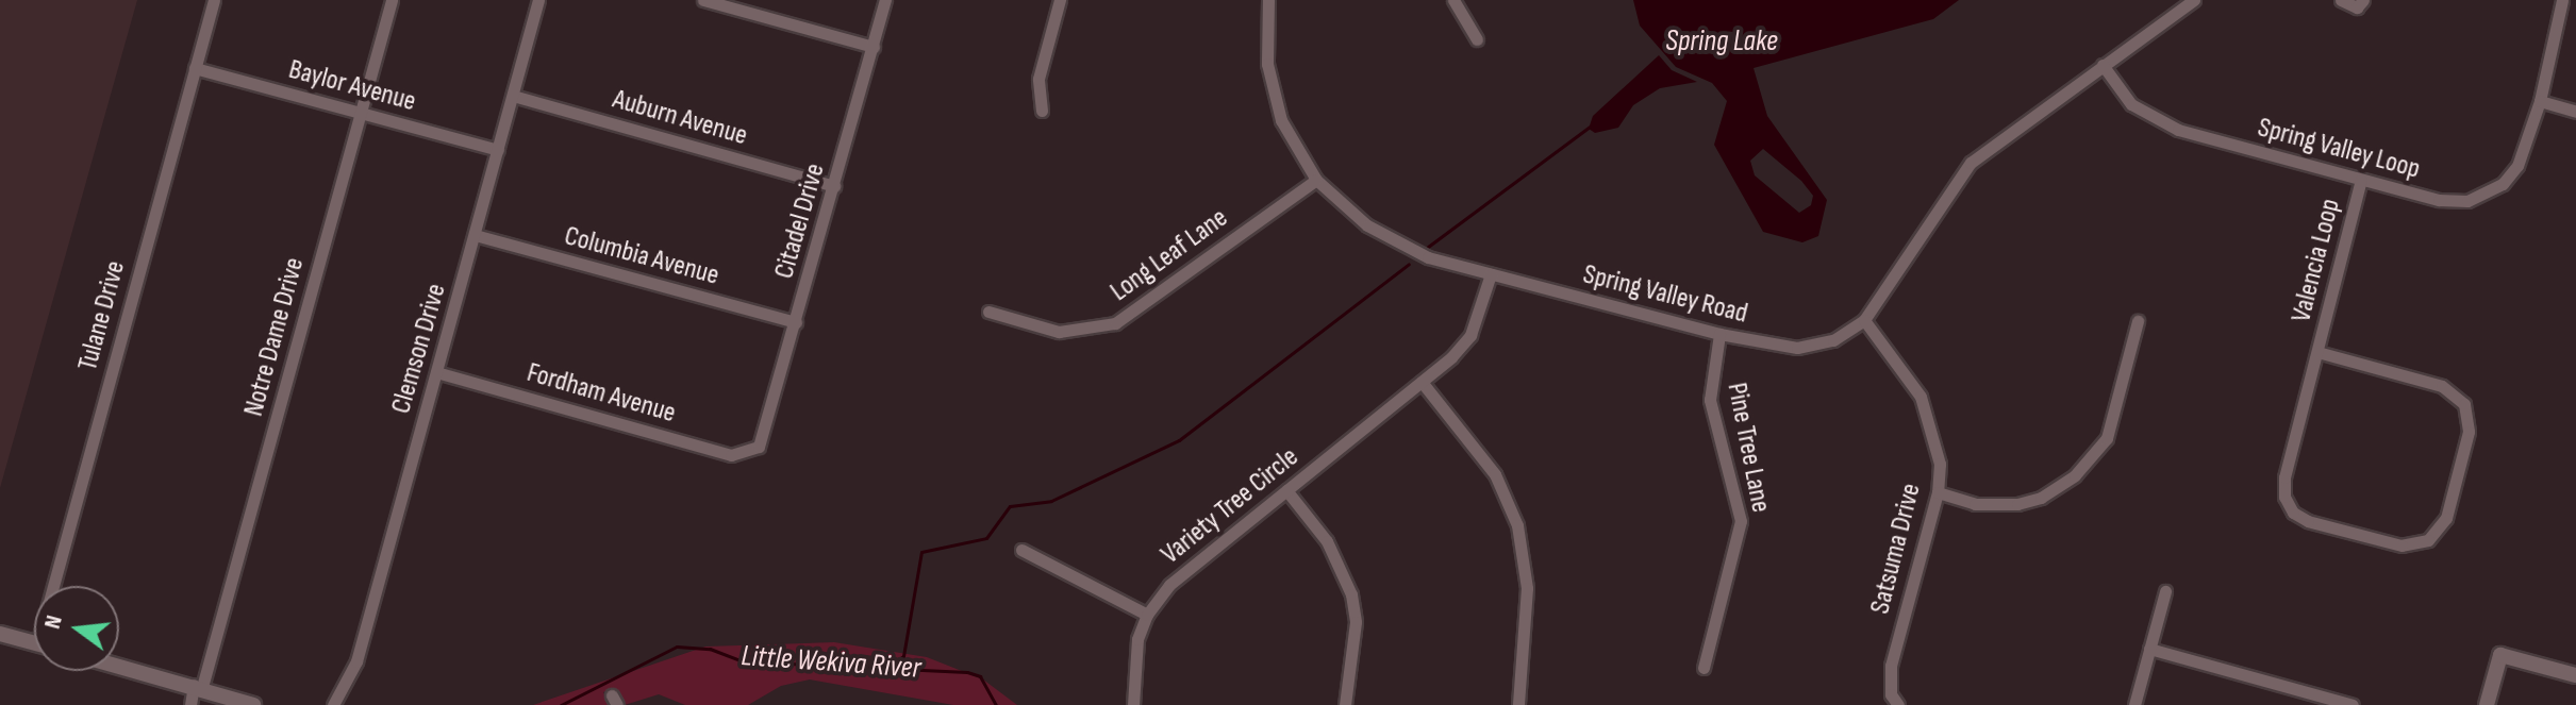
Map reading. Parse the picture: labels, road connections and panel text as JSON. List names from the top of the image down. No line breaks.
{"streets":{"street":["Baylor Avenue","Auburn Avenue","Spring Valley Loop","Citadel Drive","Long Leaf Lane","Columbia Avenue","Valencia Loop","Spring Valley Road","Tulane Drive","Notre Dame Drive","Clemson Drive","Fordham Avenue","Pine Tree Lane","Variety Tree Circle","Satsuma Drive"]},"crossings":[["Baylor Avenue","Tulane Drive"],["Baylor Avenue","Notre Dame Drive"],["Baylor Avenue","Clemson Drive"],["Auburn Avenue","Citadel Drive"],["Auburn Avenue","Clemson Drive"],["Spring Valley Loop","Valencia Loop"],["Spring Valley Loop","Spring Valley Road"],["Citadel Drive","Columbia Avenue"],["Citadel Drive","Fordham Avenue"],["Long Leaf Lane","Spring Valley Road"],["Columbia Avenue","Clemson Drive"],["Spring Valley Road","Pine Tree Lane"],["Spring Valley Road","Variety Tree Circle"],["Spring Valley Road","Satsuma Drive"],["Clemson Drive","Fordham Avenue"]],"water":["Spring Lake","Little Wekiva River"],"north":"left"}
